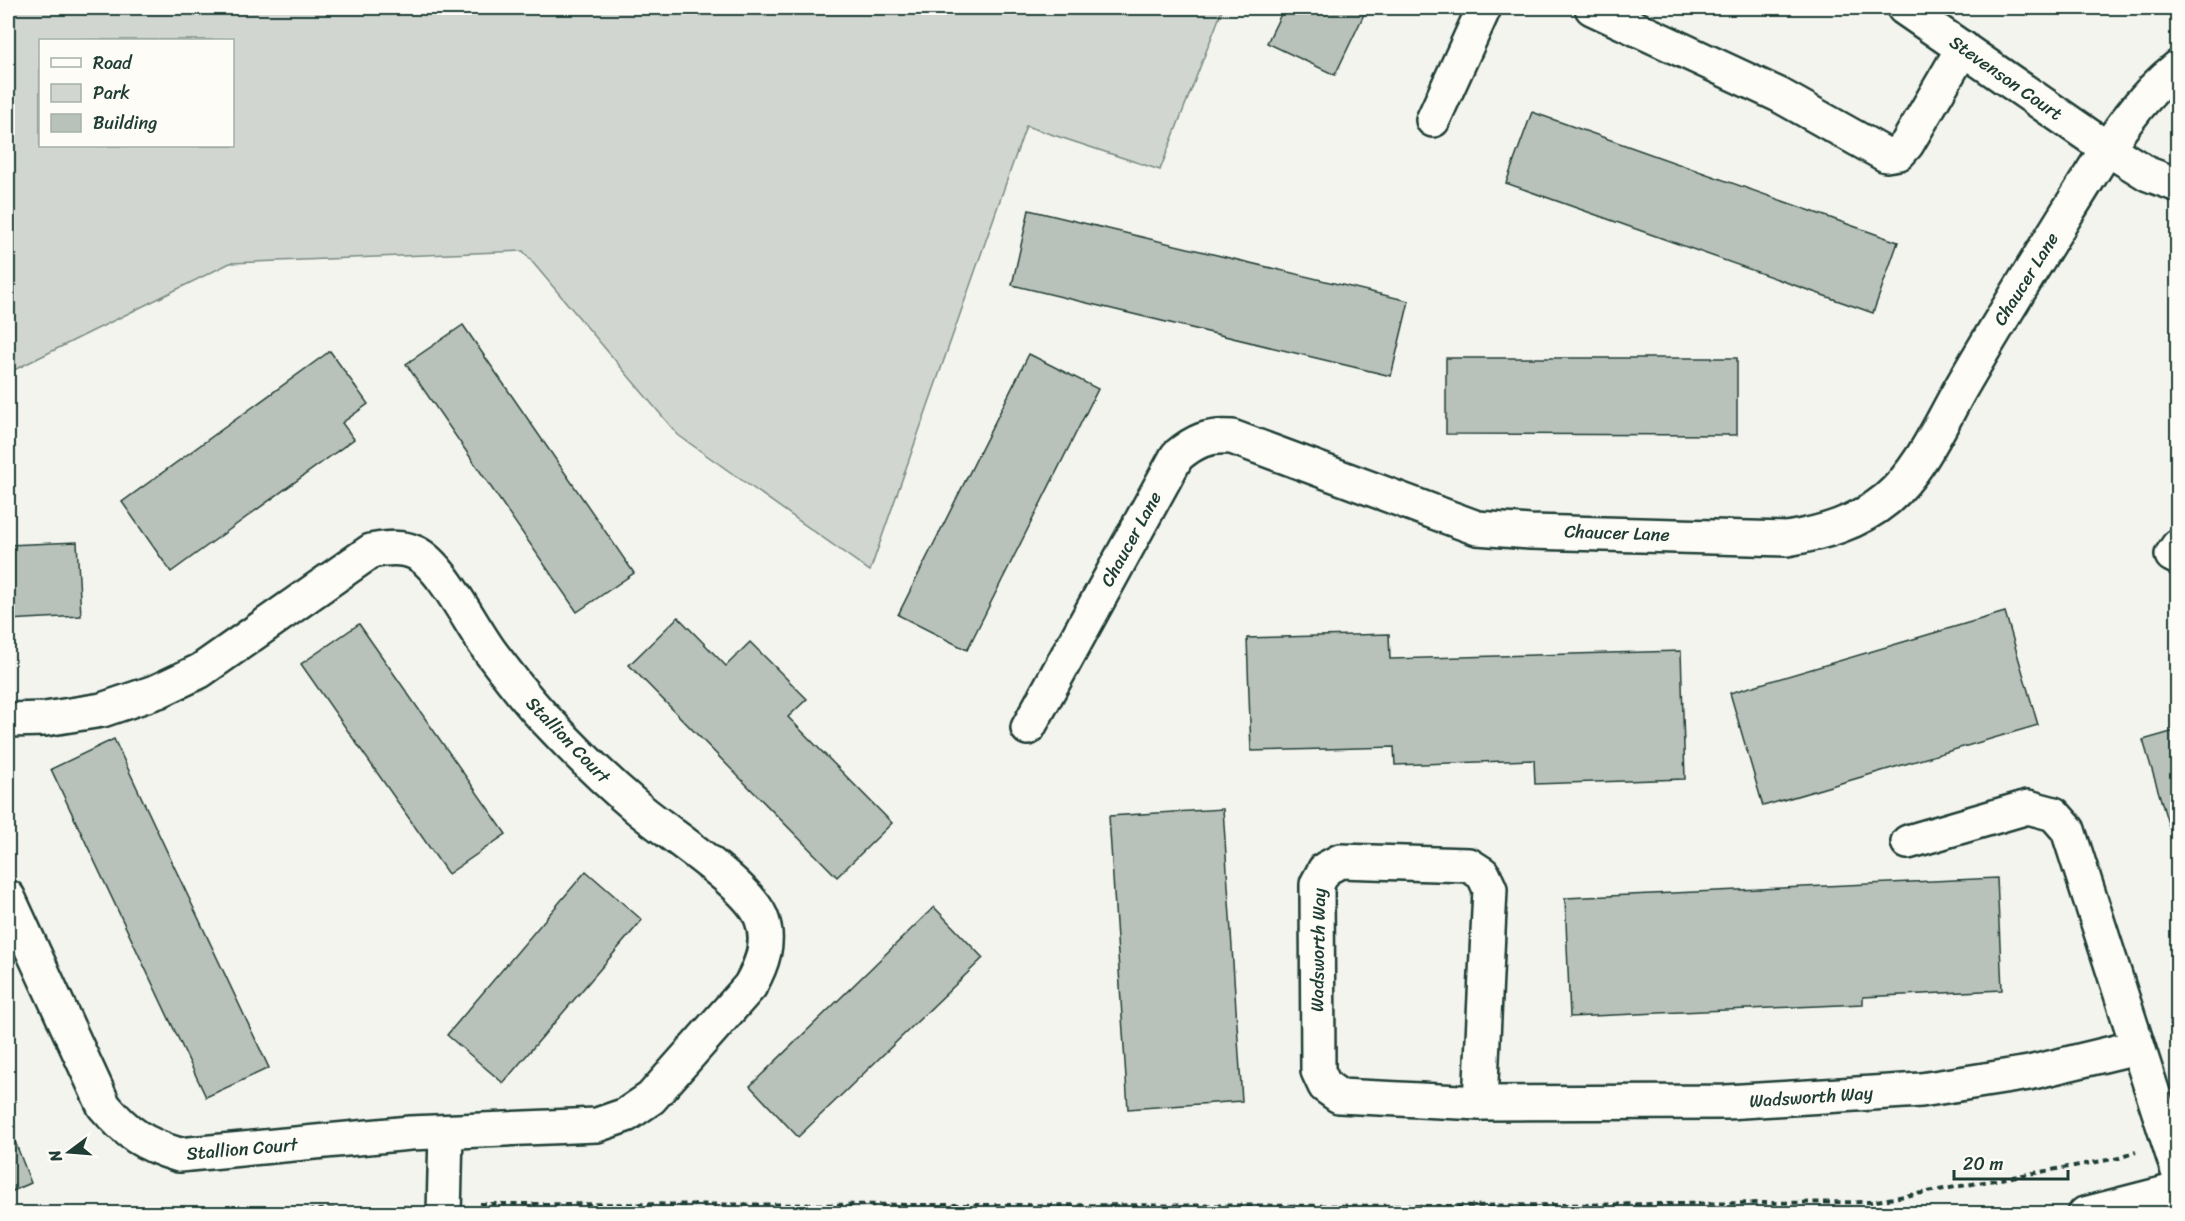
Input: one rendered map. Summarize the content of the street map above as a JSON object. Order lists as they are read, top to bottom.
{
  "streets": {
    "street": [
      "Stevenson Court",
      "Chaucer Lane",
      "Stallion Court",
      "Wadsworth Way"
    ]
  },
  "crossings": [
    ["Stevenson Court", "Chaucer Lane"]
  ],
  "legend": ["Road", "Park", "Building"],
  "scale_bar": "20 m",
  "north": "left"
}
